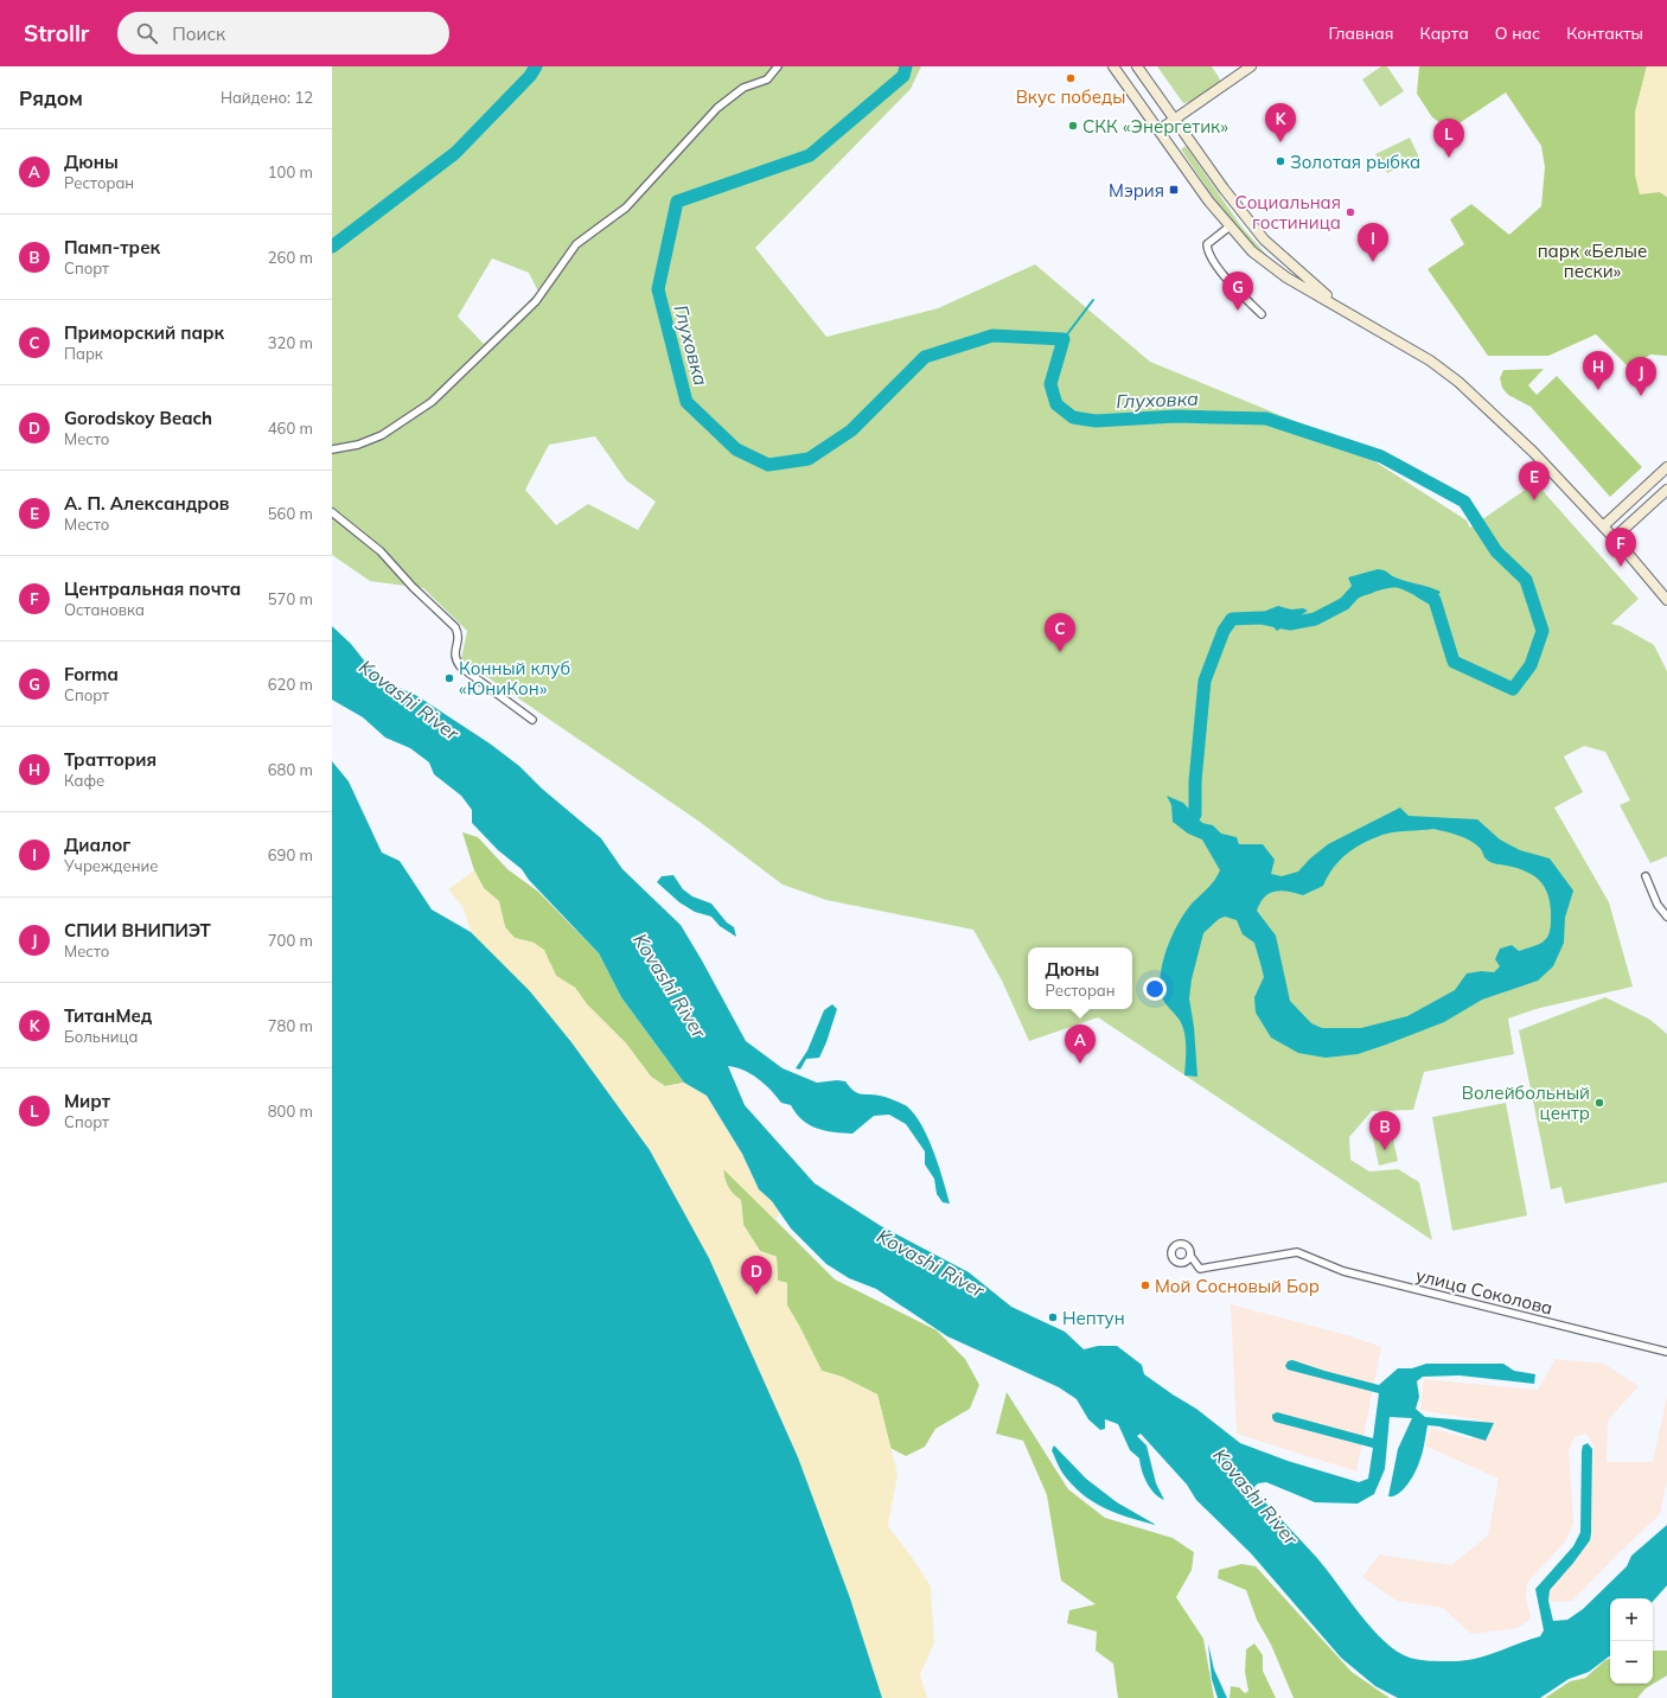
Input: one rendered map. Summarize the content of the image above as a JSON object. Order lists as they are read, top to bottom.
{
  "streets": {
    "street": ["улица Соколова"]
  },
  "water": ["Глуховка", "Kovashi River"],
  "parks": ["парк «Белые пески»"],
  "places": {
    "other": [
      "Вкус победы",
      "СКК «Энергетик»",
      "Золотая рыбка",
      "Социальная гостиница",
      "Конный клуб «ЮниКон»",
      "Волейбольный центр",
      "Мой Сосновый Бор",
      "Нептун"
    ],
    "transit": ["Мэрия"]
  },
  "page": {
    "header": "Strollr",
    "search": "Поиск",
    "nav": [
      "Главная",
      "Карта",
      "О нас",
      "Контакты"
    ],
    "heading": ["Рядом", "Найдено: 12"],
    "pins": [
      "K",
      "L",
      "I",
      "G",
      "H",
      "J",
      "E",
      "F",
      "C",
      "A",
      "B",
      "D"
    ],
    "list": [
      {
        "mark": "A",
        "name": "Дюны",
        "note": "Ресторан",
        "value": "100 m"
      },
      {
        "mark": "B",
        "name": "Памп-трек",
        "note": "Спорт",
        "value": "260 m"
      },
      {
        "mark": "C",
        "name": "Приморский парк",
        "note": "Парк",
        "value": "320 m"
      },
      {
        "mark": "D",
        "name": "Gorodskoy Beach",
        "note": "Место",
        "value": "460 m"
      },
      {
        "mark": "E",
        "name": "А. П. Александров",
        "note": "Место",
        "value": "560 m"
      },
      {
        "mark": "F",
        "name": "Центральная почта",
        "note": "Остановка",
        "value": "570 m"
      },
      {
        "mark": "G",
        "name": "Forma",
        "note": "Спорт",
        "value": "620 m"
      },
      {
        "mark": "H",
        "name": "Траттория",
        "note": "Кафе",
        "value": "680 m"
      },
      {
        "mark": "I",
        "name": "Диалог",
        "note": "Учреждение",
        "value": "690 m"
      },
      {
        "mark": "J",
        "name": "СПИИ ВНИПИЭТ",
        "note": "Место",
        "value": "700 m"
      },
      {
        "mark": "K",
        "name": "ТитанМед",
        "note": "Больница",
        "value": "780 m"
      },
      {
        "mark": "L",
        "name": "Мирт",
        "note": "Спорт",
        "value": "800 m"
      }
    ],
    "popup": ["Дюны", "Ресторан"],
    "map_buttons": ["+", "−"]
  }
}
